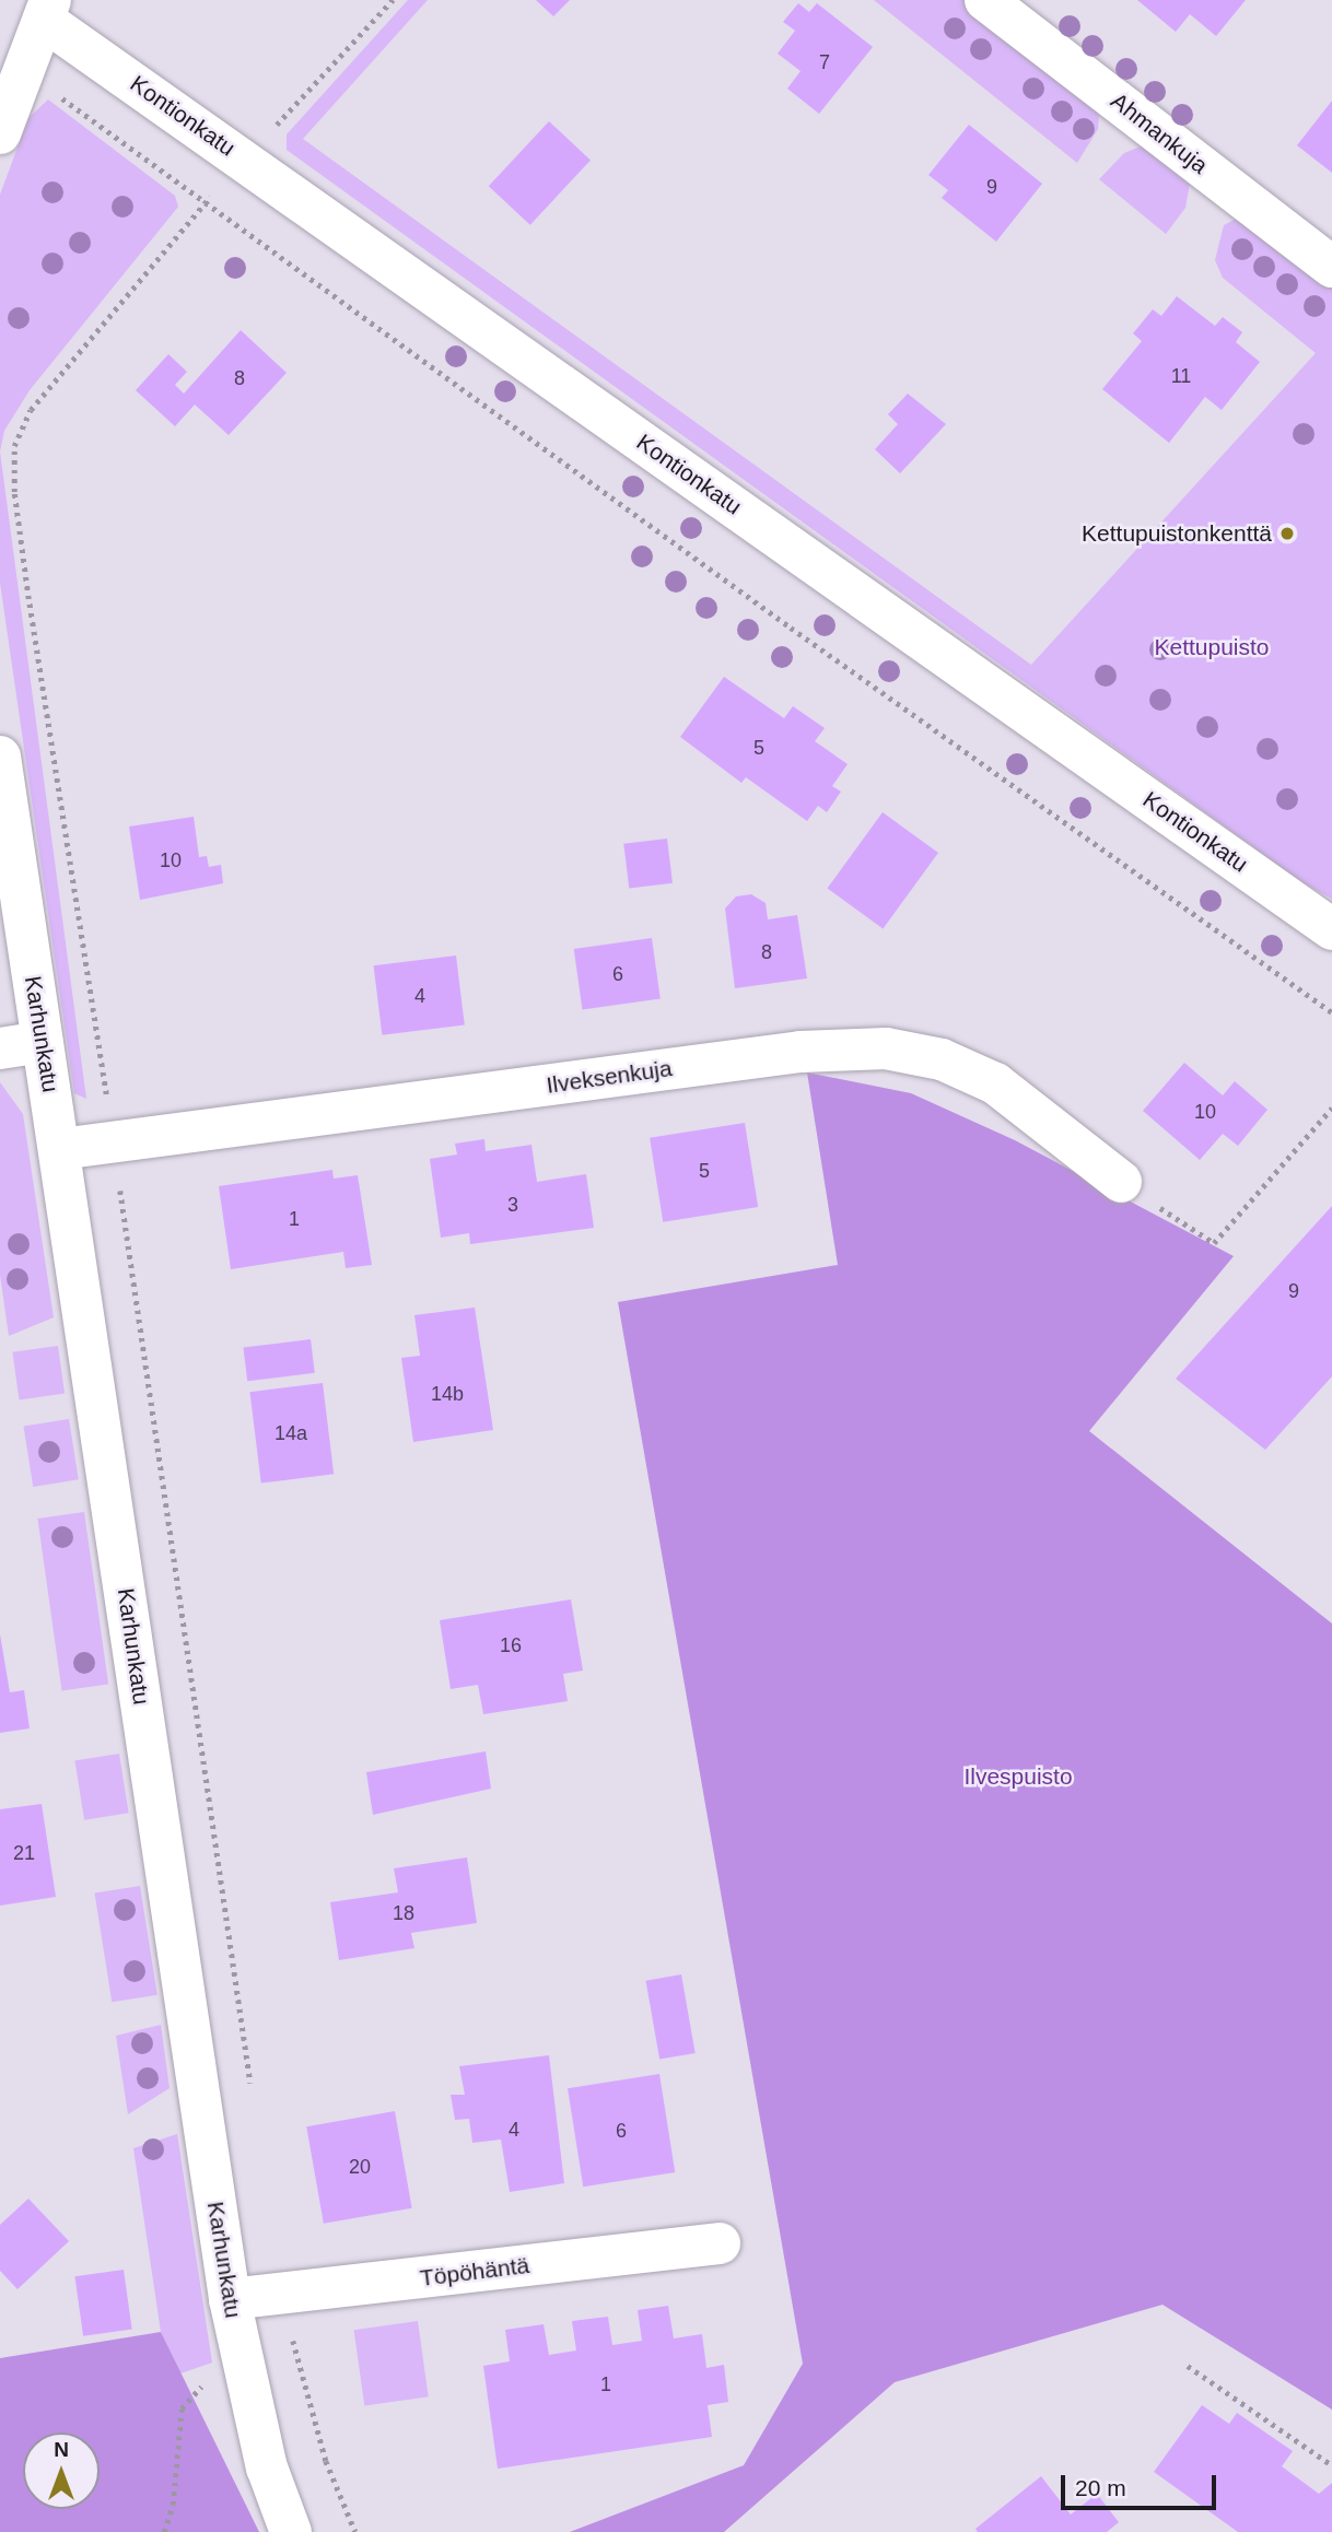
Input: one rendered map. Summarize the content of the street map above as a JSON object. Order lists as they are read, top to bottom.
{
  "streets": {
    "street": [
      "Kontionkatu",
      "Ahmankuja",
      "Karhunkatu",
      "Ilveksenkuja",
      "Töpöhäntä"
    ]
  },
  "crossings": [
    ["Karhunkatu", "Ilveksenkuja"],
    ["Karhunkatu", "Töpöhäntä"]
  ],
  "parks": ["Kettupuisto", "Ilvespuisto"],
  "places": ["Kettupuistonkenttä"],
  "house_numbers": [
    "7",
    "9",
    "11",
    "8",
    "5",
    "10",
    "8",
    "6",
    "4",
    "10",
    "5",
    "3",
    "1",
    "9",
    "14b",
    "14a",
    "16",
    "21",
    "18",
    "4",
    "6",
    "20",
    "1"
  ],
  "scale_bar": "20 m",
  "north": "top"
}
